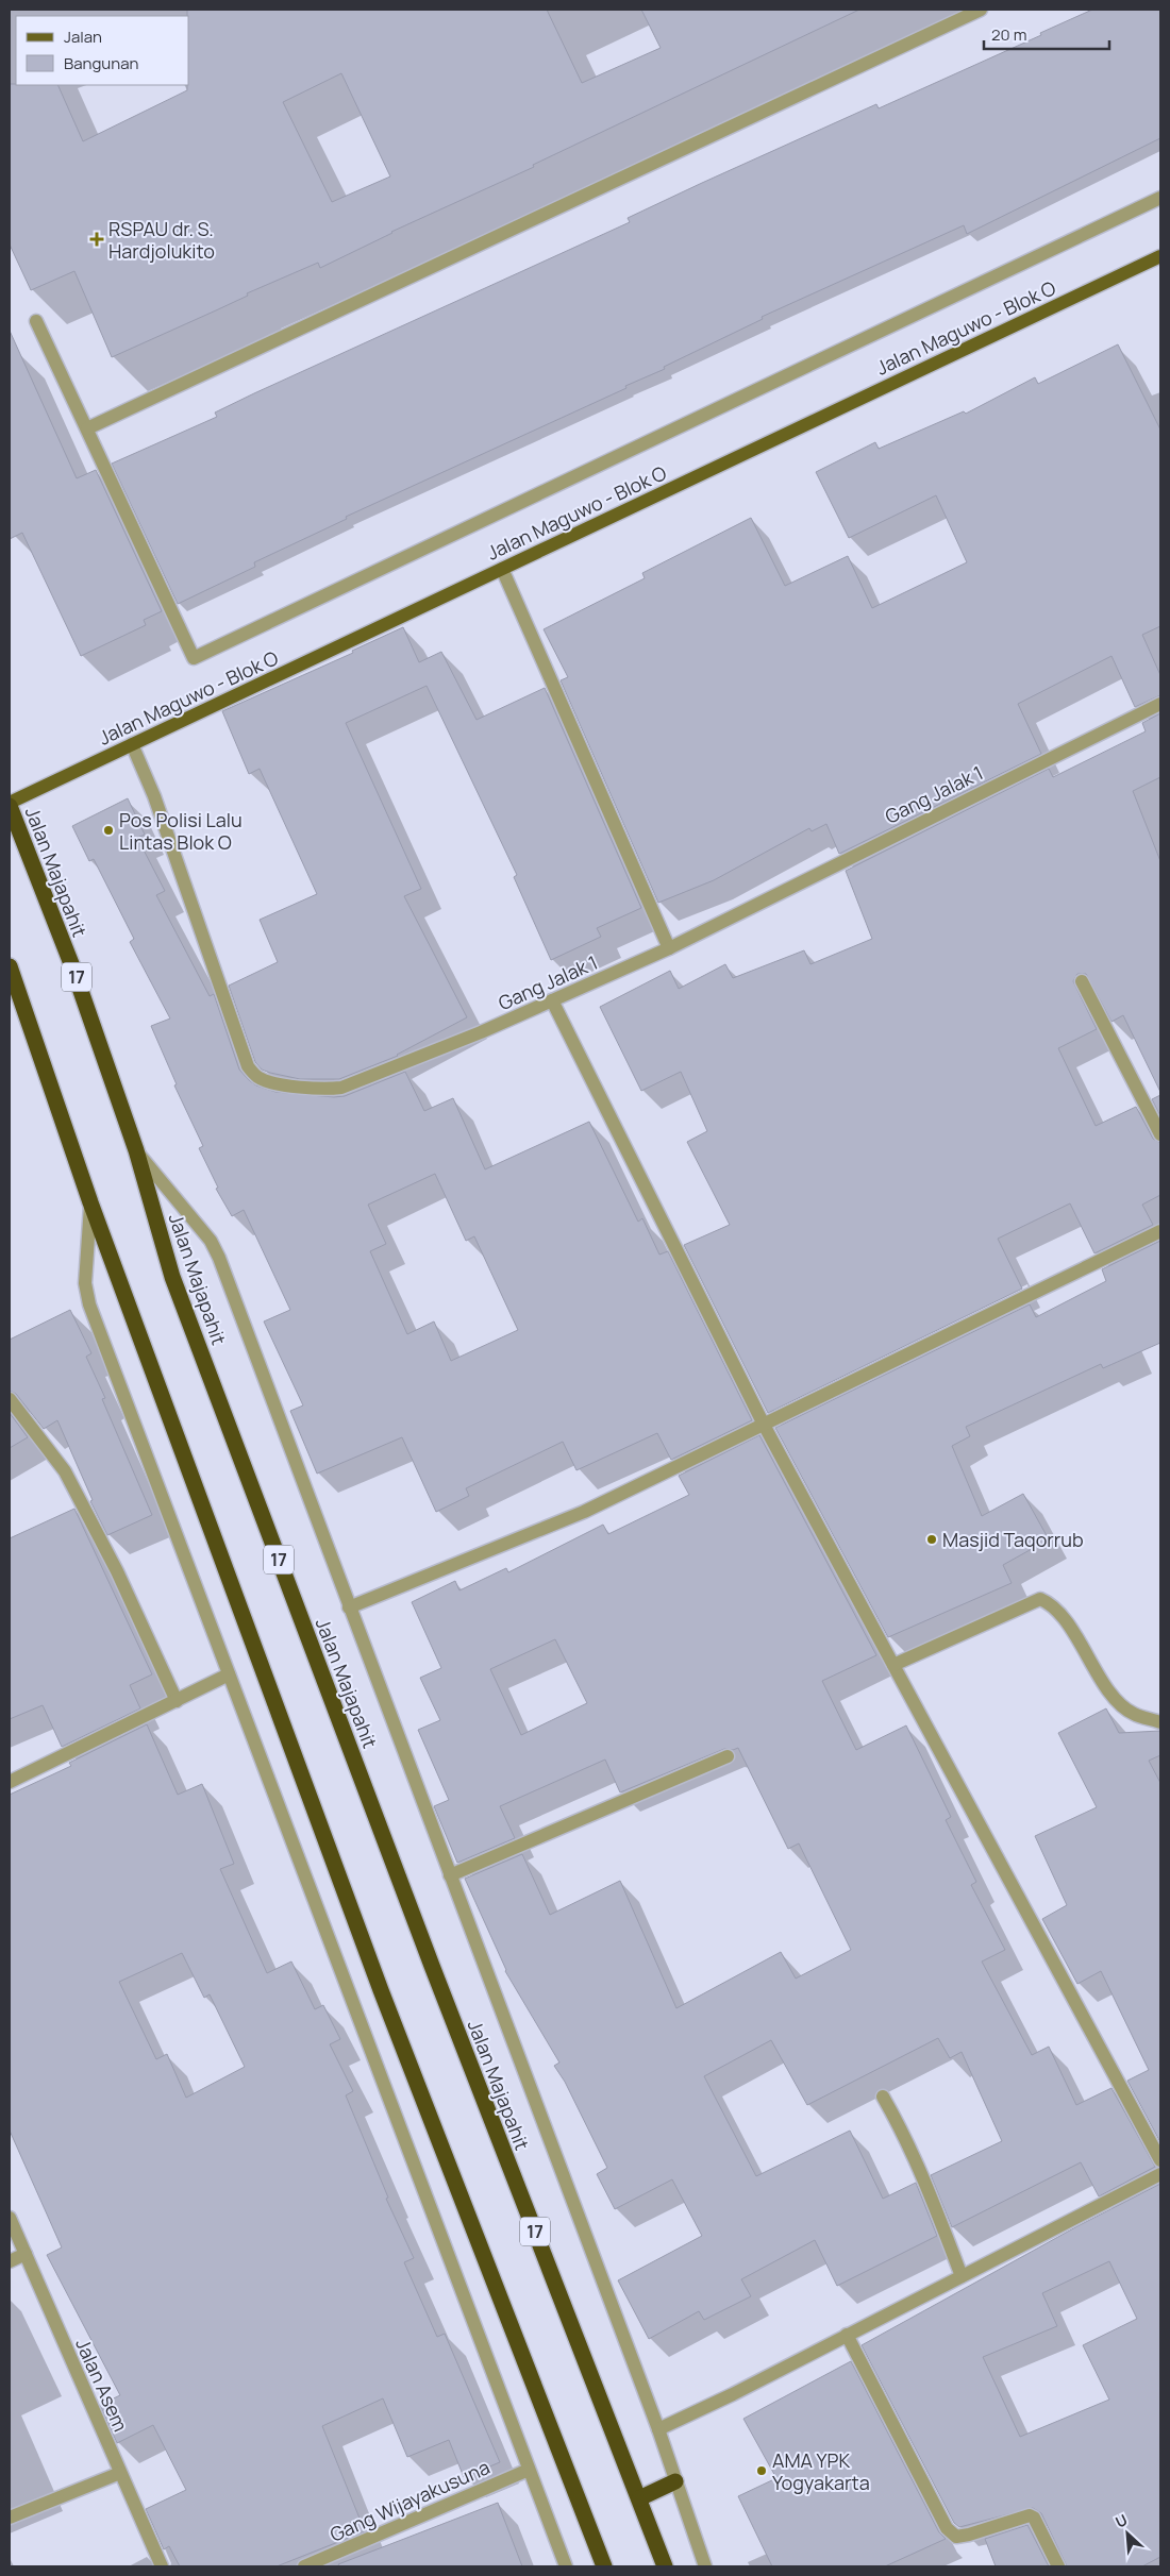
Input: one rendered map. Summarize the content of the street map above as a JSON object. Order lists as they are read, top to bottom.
{
  "streets": {
    "highway": ["Jalan Majapahit", "17"],
    "main road": ["Jalan Maguwo - Blok O"],
    "street": ["Gang Jalak 1", "Jalan Asem", "Gang Wijayakusuna"]
  },
  "crossings": [
    ["Jalan Maguwo - Blok O", "Gang Jalak 1"],
    ["Jalan Maguwo - Blok O", "Jalan Majapahit"]
  ],
  "places": {
    "health": ["RSPAU dr. S. Hardjolukito"],
    "other": ["Pos Polisi Lalu Lintas Blok O", "Masjid Taqorrub", "AMA YPK Yogyakarta"]
  },
  "legend": ["Jalan", "Bangunan"],
  "scale_bar": "20 m",
  "north": "top left"
}
